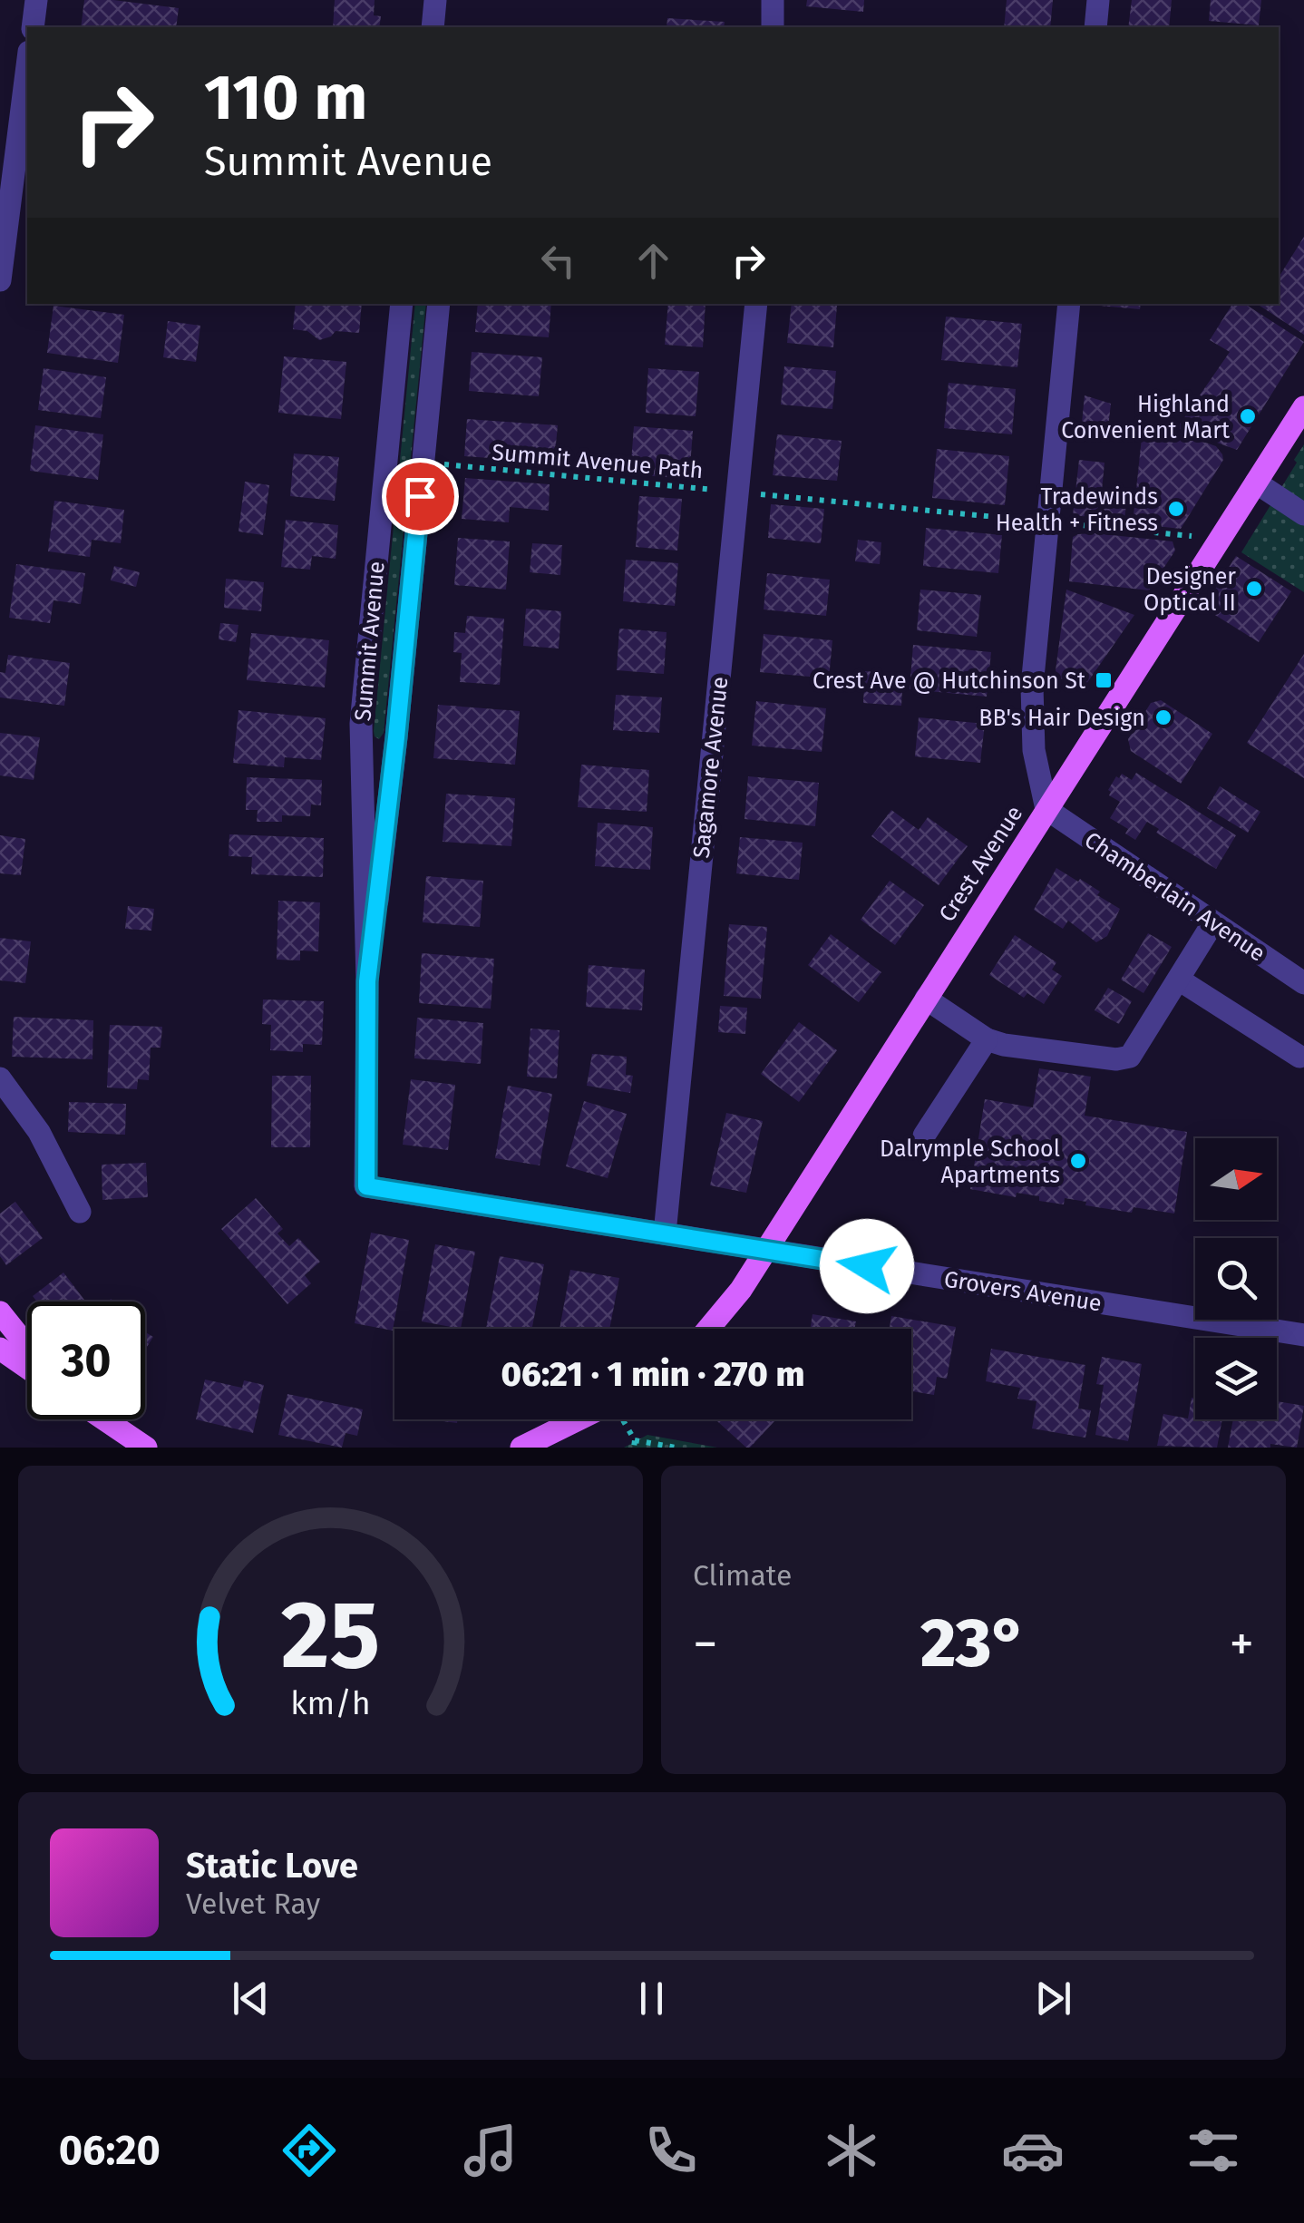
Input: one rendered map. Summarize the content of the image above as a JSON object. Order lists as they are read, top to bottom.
{
  "streets": {
    "main road": ["Crest Avenue"],
    "street": [
      "Summit Avenue",
      "Sagamore Avenue",
      "Chamberlain Avenue",
      "Grovers Avenue"
    ],
    "path": ["Summit Avenue Path"]
  },
  "crossings": [
    ["Summit Avenue Path", "Summit Avenue"],
    ["Summit Avenue", "Grovers Avenue"],
    ["Sagamore Avenue", "Grovers Avenue"],
    ["Crest Avenue", "Chamberlain Avenue"],
    ["Crest Avenue", "Grovers Avenue"]
  ],
  "places": {
    "other": [
      "Highland Convenient Mart",
      "Tradewinds Health + Fitness",
      "Designer Optical II",
      "BB's Hair Design",
      "Dalrymple School Apartments"
    ],
    "transit": ["Crest Ave @ Hutchinson St"]
  },
  "north": "right",
  "page": {
    "turn": ["110 m", "Summit Avenue"],
    "limit": "30",
    "trip": "06:21 · 1 min · 270 m",
    "tile": "Climate",
    "heat": ["−", "23°", "+"],
    "song": ["Static Love", "Velvet Ray"],
    "tabs": "06:20",
    "gauge": ["25", "km/h"]
  }
}
